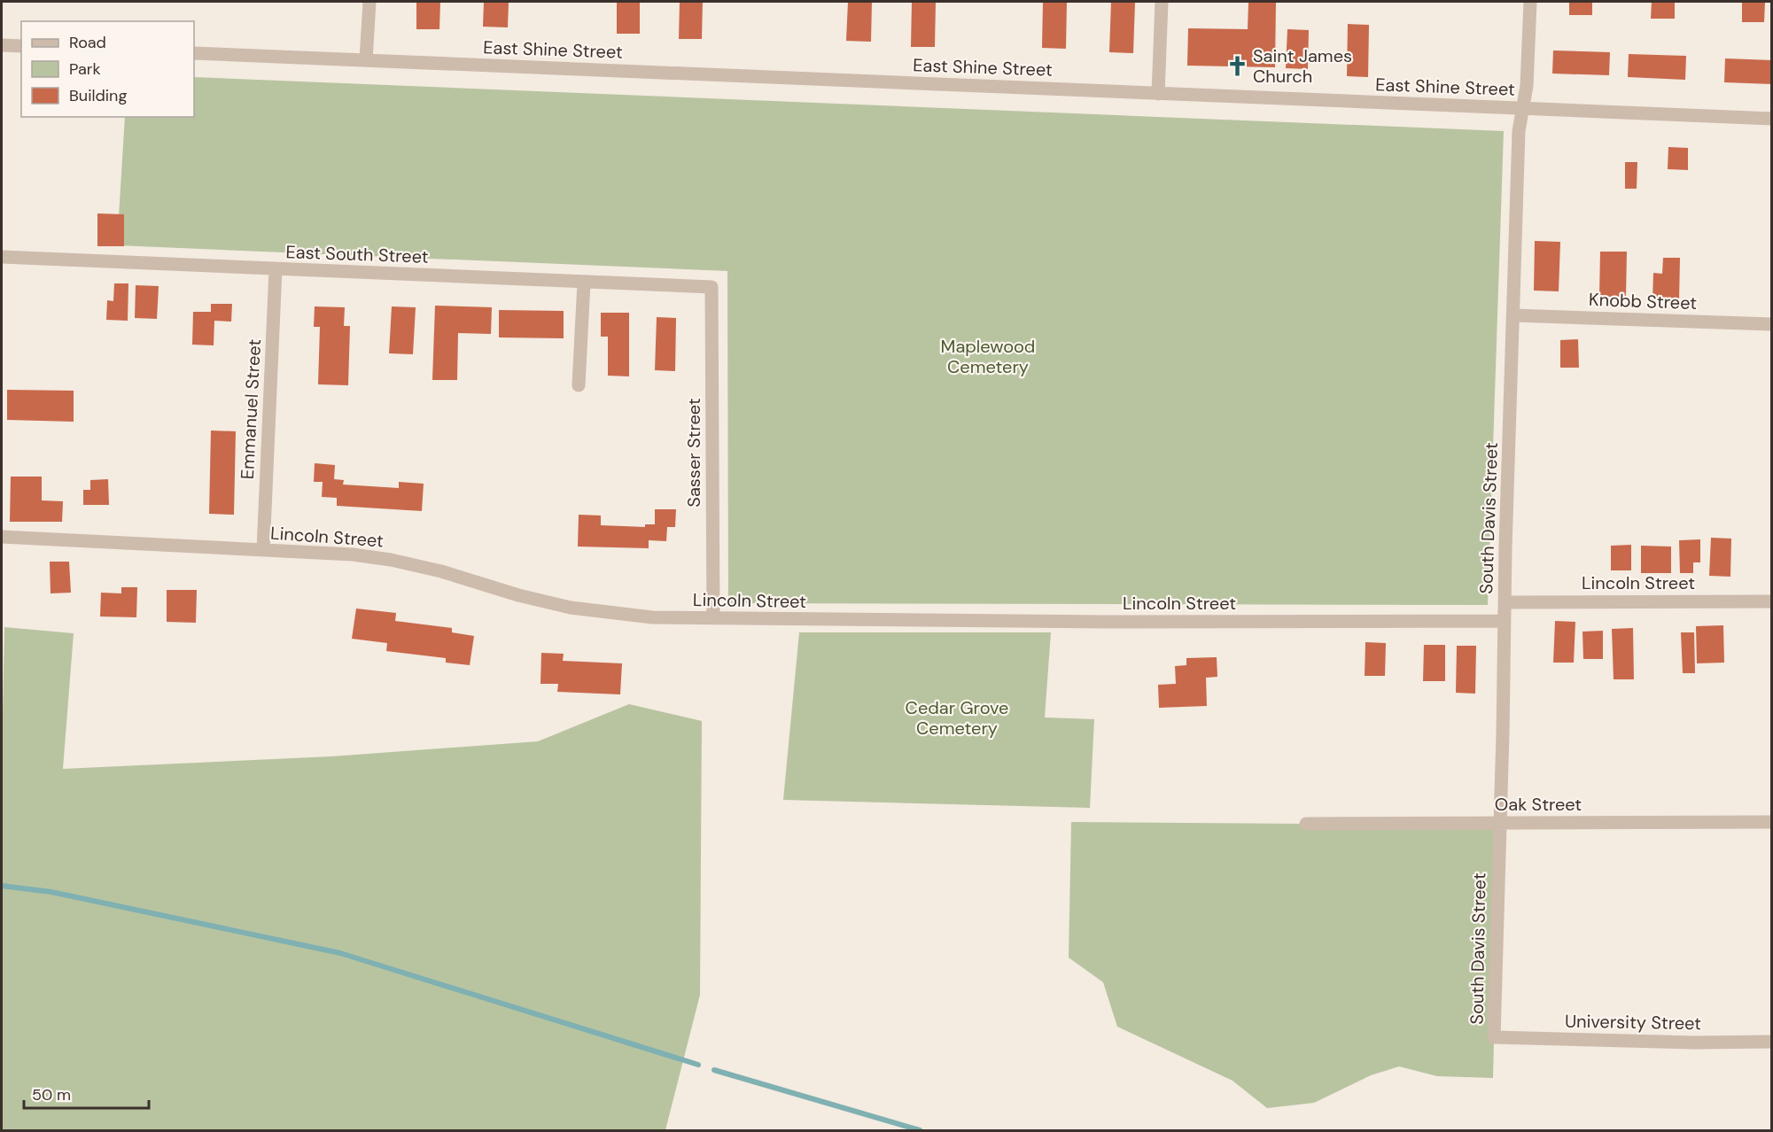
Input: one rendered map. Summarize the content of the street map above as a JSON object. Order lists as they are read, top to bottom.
{
  "streets": {
    "street": [
      "East Shine Street",
      "East South Street",
      "Knobb Street",
      "Emmanuel Street",
      "Sasser Street",
      "South Davis Street",
      "Lincoln Street",
      "Oak Street",
      "University Street"
    ]
  },
  "crossings": [
    ["East Shine Street", "South Davis Street"],
    ["East South Street", "Emmanuel Street"],
    ["East South Street", "Sasser Street"],
    ["Knobb Street", "South Davis Street"],
    ["Emmanuel Street", "Lincoln Street"],
    ["Sasser Street", "Lincoln Street"],
    ["South Davis Street", "Lincoln Street"],
    ["South Davis Street", "Oak Street"],
    ["South Davis Street", "University Street"]
  ],
  "parks": ["Maplewood Cemetery", "Cedar Grove Cemetery"],
  "places": {
    "church": ["Saint James Church"]
  },
  "legend": ["Road", "Park", "Building"],
  "scale_bar": "50 m"
}
